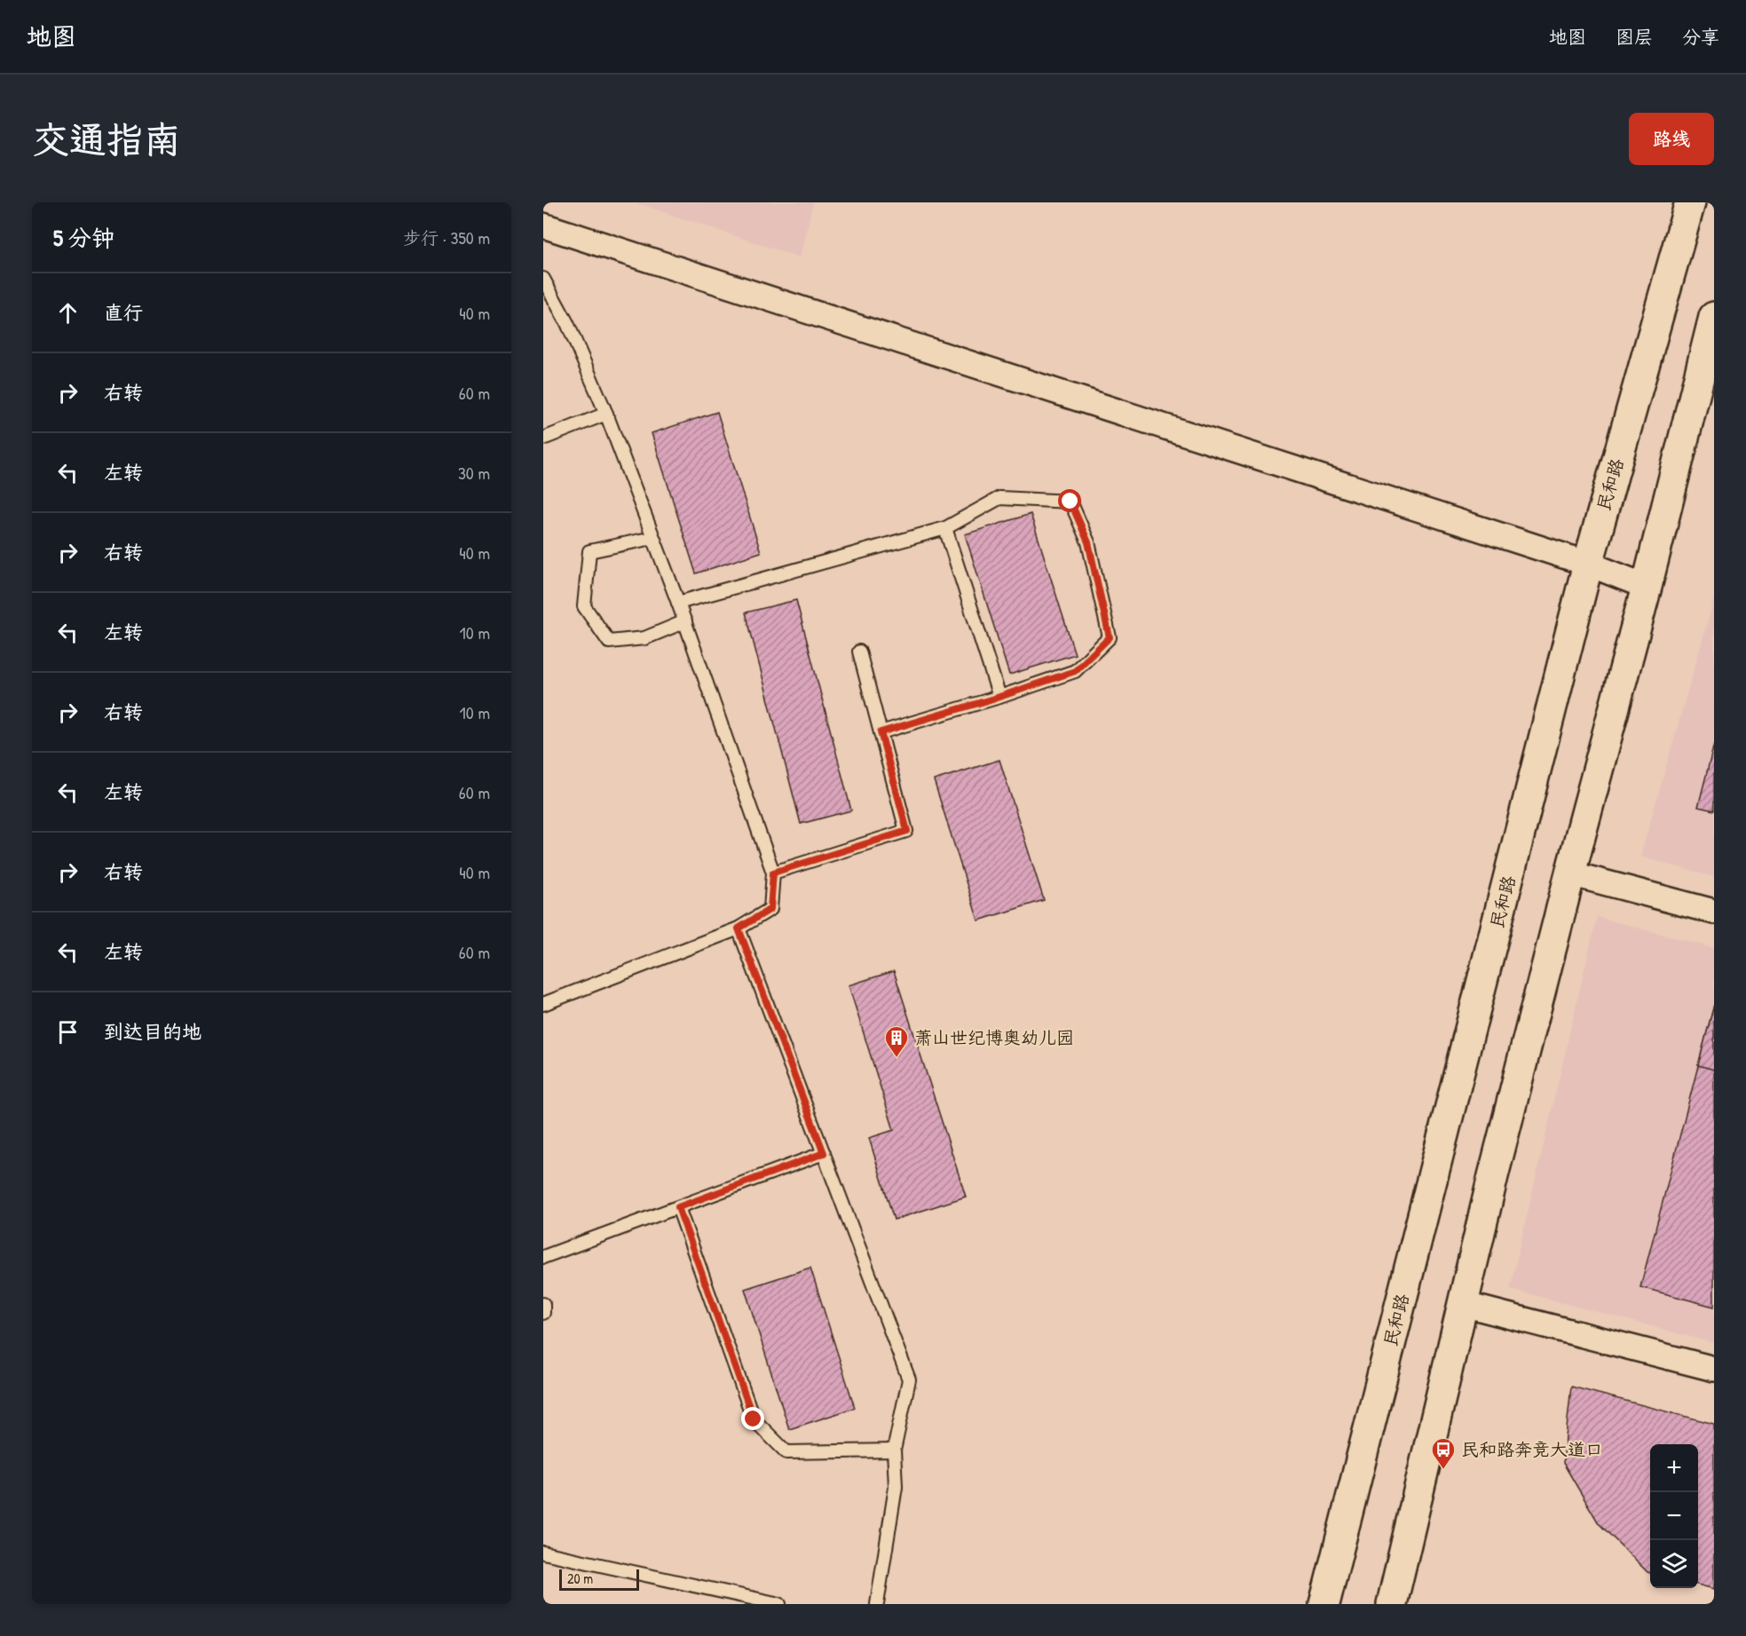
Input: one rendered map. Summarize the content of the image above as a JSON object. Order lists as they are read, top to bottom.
{
  "streets": {
    "main road": ["民和路"]
  },
  "places": {
    "building": ["萧山世纪博奥幼儿园"],
    "bus stop": ["民和路奔竞大道口"]
  },
  "scale_bar": "20 m",
  "page": {
    "header": "地图",
    "nav": ["地图", "图层", "分享"],
    "buttons": "路线",
    "title": "交通指南",
    "heading": ["5 分钟", "步行 · 350 m"],
    "list": [
      ["直行", "40 m"],
      ["右转", "60 m"],
      ["左转", "30 m"],
      ["右转", "40 m"],
      ["左转", "10 m"],
      ["右转", "10 m"],
      ["左转", "60 m"],
      ["右转", "40 m"],
      ["左转", "60 m"],
      "到达目的地"
    ],
    "map_buttons": ["+", "−"],
    "scale": "20 m"
  }
}
